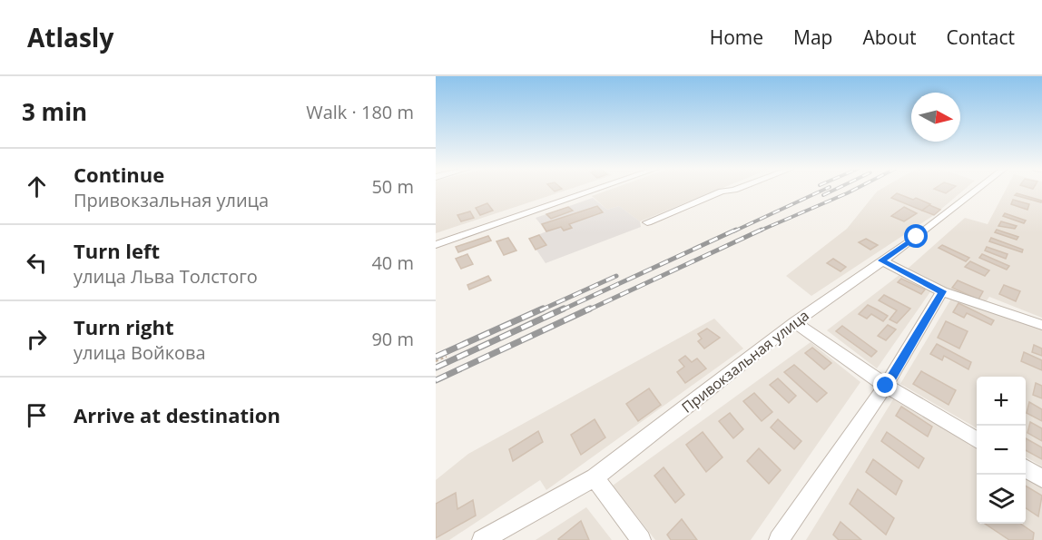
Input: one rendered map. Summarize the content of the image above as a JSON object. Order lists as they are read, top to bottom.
{
  "streets": {
    "street": ["Привокзальная улица"]
  },
  "north": "right",
  "page": {
    "header": "Atlasly",
    "nav": [
      "Home",
      "Map",
      "About",
      "Contact"
    ],
    "heading": ["3 min", "Walk · 180 m"],
    "list": [
      ["Continue", "Привокзальная улица", "50 m"],
      ["Turn left", "улица Льва Толстого", "40 m"],
      ["Turn right", "улица Войкова", "90 m"],
      "Arrive at destination"
    ],
    "map_buttons": ["+", "−"]
  }
}
